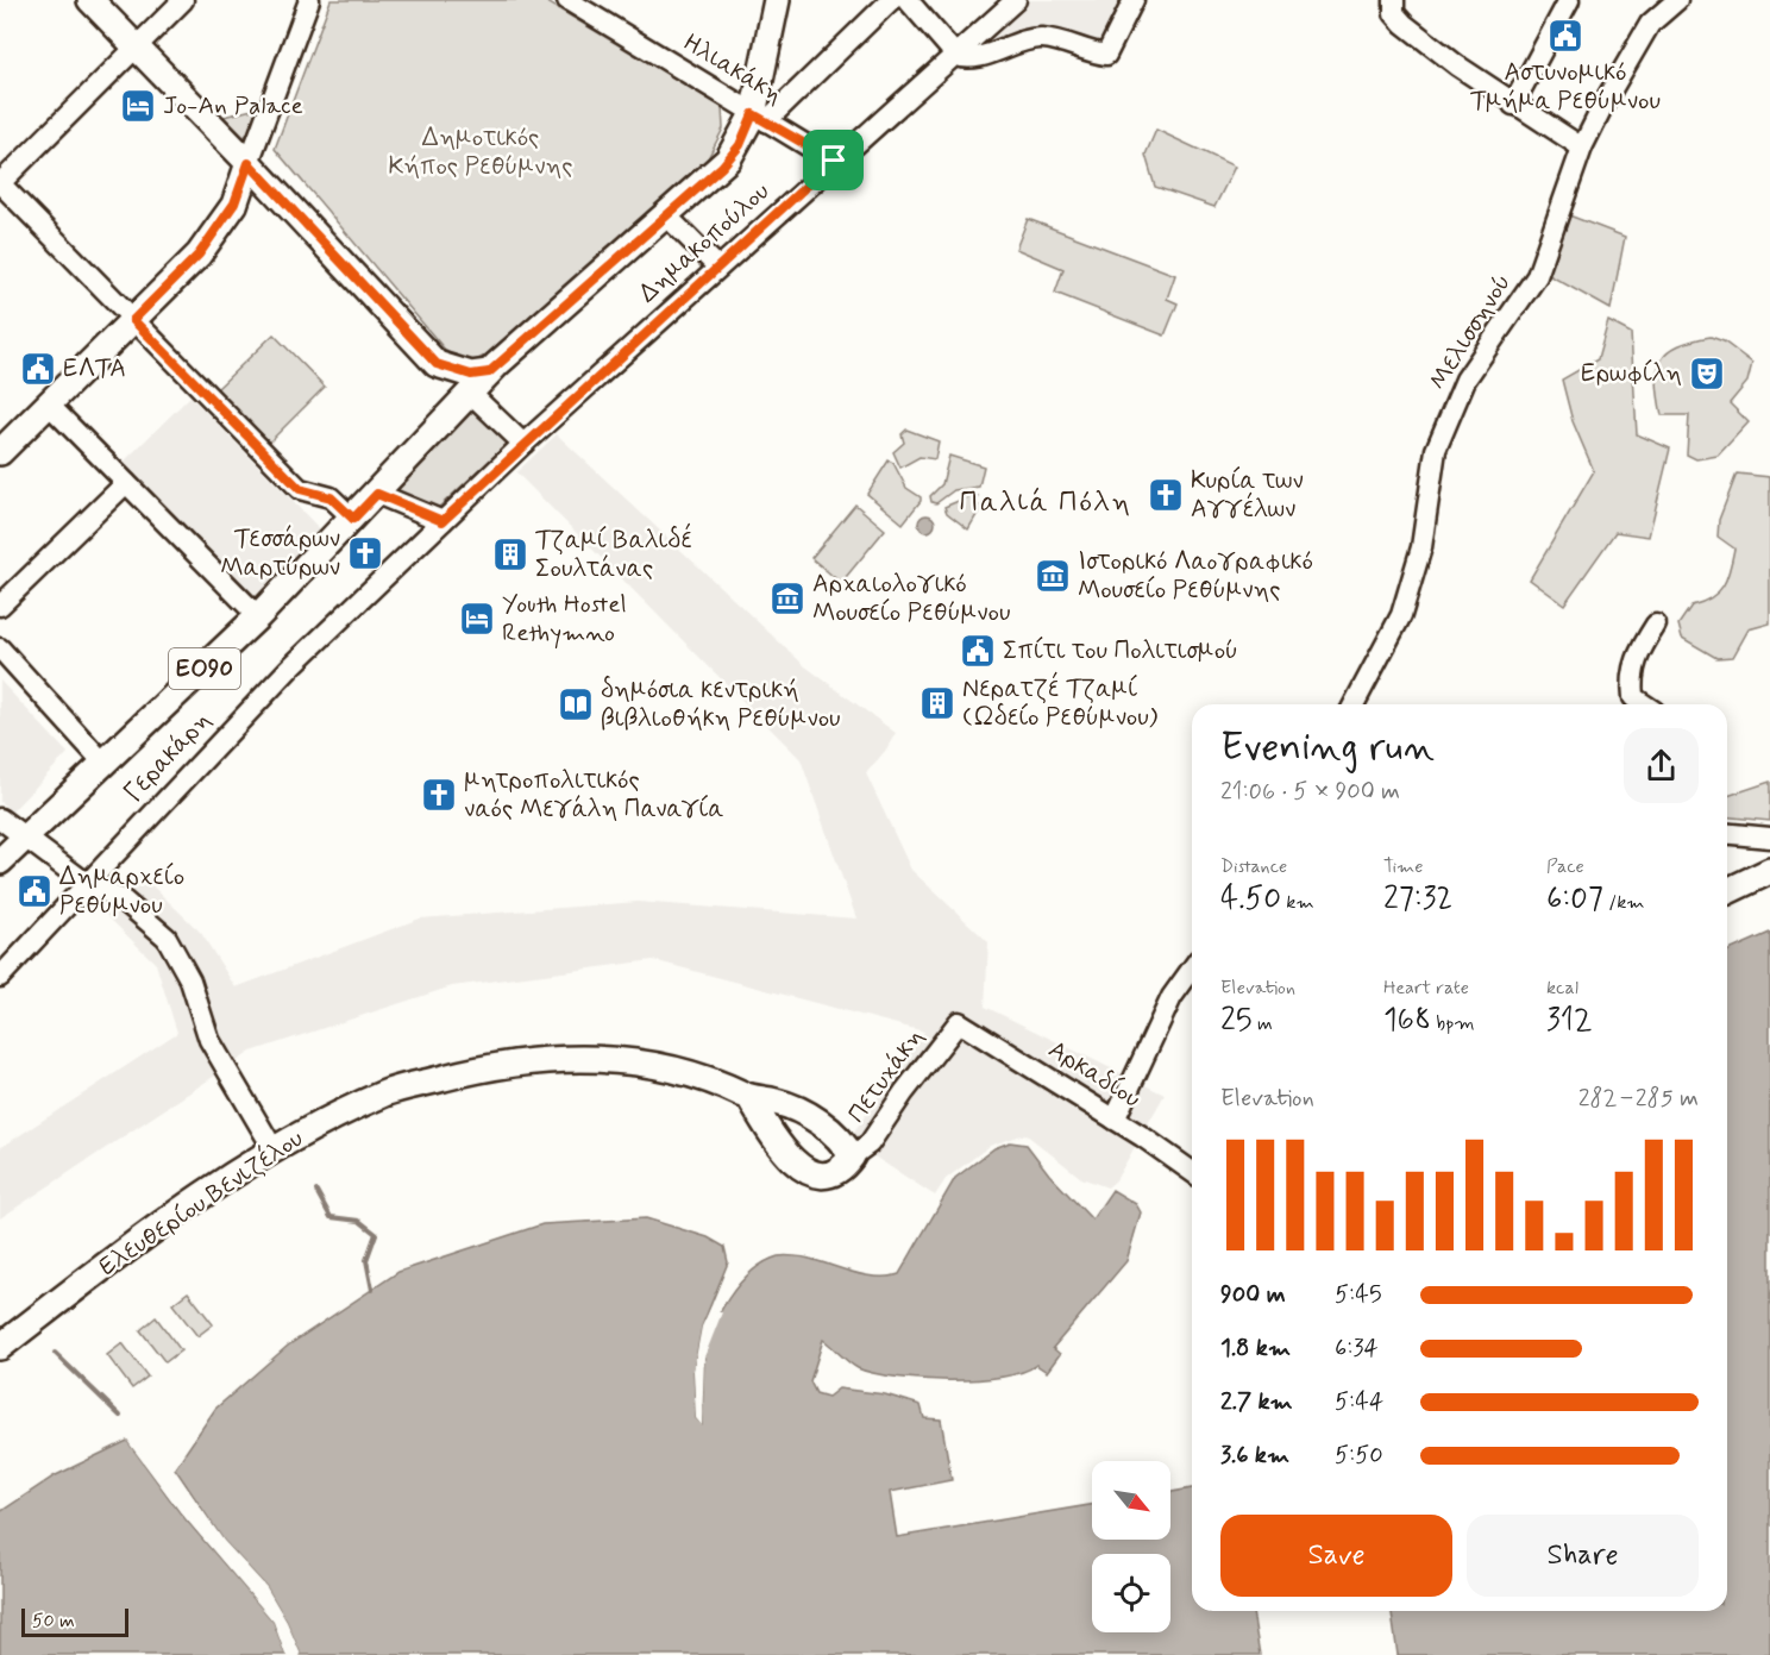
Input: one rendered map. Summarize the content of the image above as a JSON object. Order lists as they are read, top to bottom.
{
  "streets": {
    "main road": ["ΕΟ90", "Ελευθερίου Βενιζέλου"],
    "street": [
      "Ηλιακάκη",
      "Δημακοπούλου",
      "Μελισσηνού",
      "Γερακάρη",
      "Αρκαδίου",
      "Πετυχάκη"
    ]
  },
  "crossings": [
    ["Ηλιακάκη", "Δημακοπούλου"],
    ["Ηλιακάκη", "ΕΟ90"],
    ["Αρκαδίου", "Πετυχάκη"],
    ["Πετυχάκη", "Ελευθερίου Βενιζέλου"]
  ],
  "districts": ["Παλιά Πόλη"],
  "parks": ["Δημοτικός Κήπος Ρεθύμνης"],
  "places": {
    "public building": [
      "Αστυνομικό Τμήμα Ρεθύμνου",
      "ΕΛΤΑ",
      "Σπίτι του Πολιτισμού",
      "Δημαρχείο Ρεθύμνου"
    ],
    "hotel": ["Jo-An Palace", "Youth Hostel Rethymno"],
    "theatre": ["Ερωφίλη"],
    "church": ["Κυρία των Αγγέλων", "Τεσσάρων Μαρτύρων", "μητροπολιτικός ναός Μεγάλη Παναγία"],
    "building": ["Τζαμί Βαλιδέ Σουλτάνας", "Νερατζέ Τζαμί (Ωδείο Ρεθύμνου)"],
    "museum": ["Ιστορικό Λαoγραφικό Μουσείο Ρεθύμνης", "Αρχαιολογικό Μουσείο Ρεθύμνου"],
    "library": ["δημόσια κεντρική βιβλιοθήκη Ρεθύμνου"]
  },
  "scale_bar": "50 m",
  "north": "bottom right",
  "page": {
    "heading": ["Evening run", "21:06 · 5 × 900 m"],
    "stats": [
      ["Distance", "4.50 km"],
      ["Time", "27:32"],
      ["Pace", "6:07 /km"],
      ["Elevation", "25 m"],
      ["Heart rate", "168 bpm"],
      ["kcal", "312"]
    ],
    "chart": ["Elevation", "282–285 m"],
    "list": [
      {
        "name": "900 m",
        "note": "5:45"
      },
      {
        "name": "1.8 km",
        "note": "6:34"
      },
      {
        "name": "2.7 km",
        "note": "5:44"
      },
      {
        "name": "3.6 km",
        "note": "5:50"
      }
    ],
    "buttons": ["Save", "Share"],
    "scale": "50 m"
  }
}
